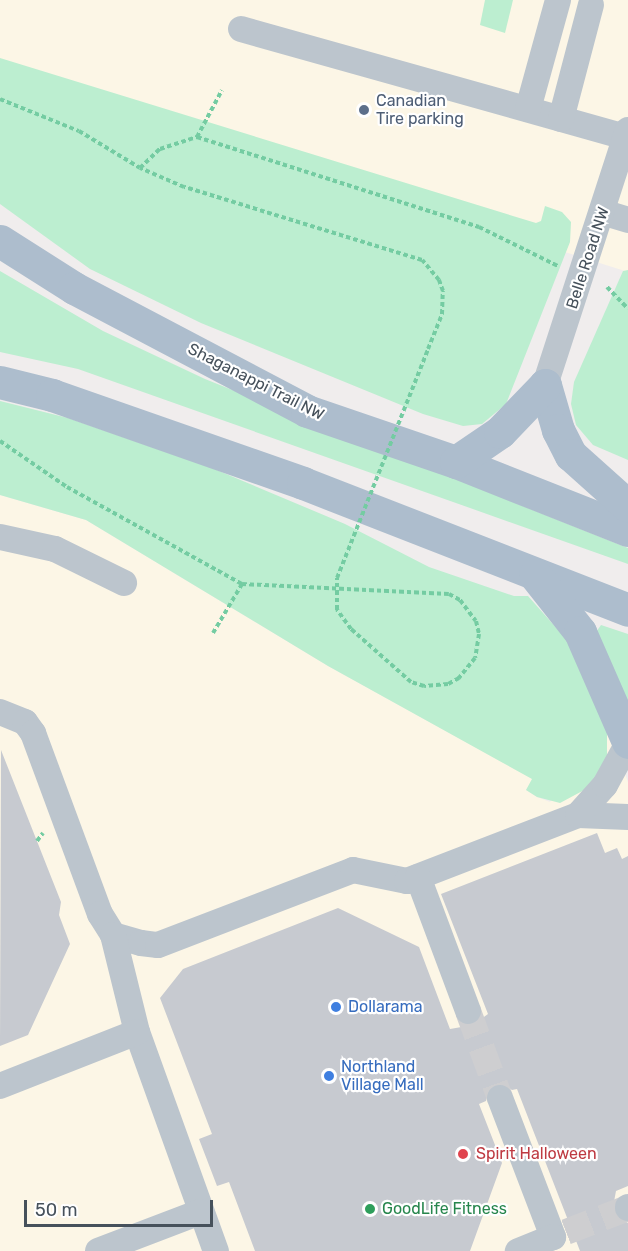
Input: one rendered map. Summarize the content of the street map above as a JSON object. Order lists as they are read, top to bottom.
{
  "streets": {
    "main road": ["Shaganappi Trail NW"],
    "lane": ["Belle Road NW"]
  },
  "places": [
    "Canadian Tire parking",
    "Dollarama",
    "Northland Village Mall",
    "Spirit Halloween",
    "GoodLife Fitness"
  ],
  "scale_bar": "50 m"
}
